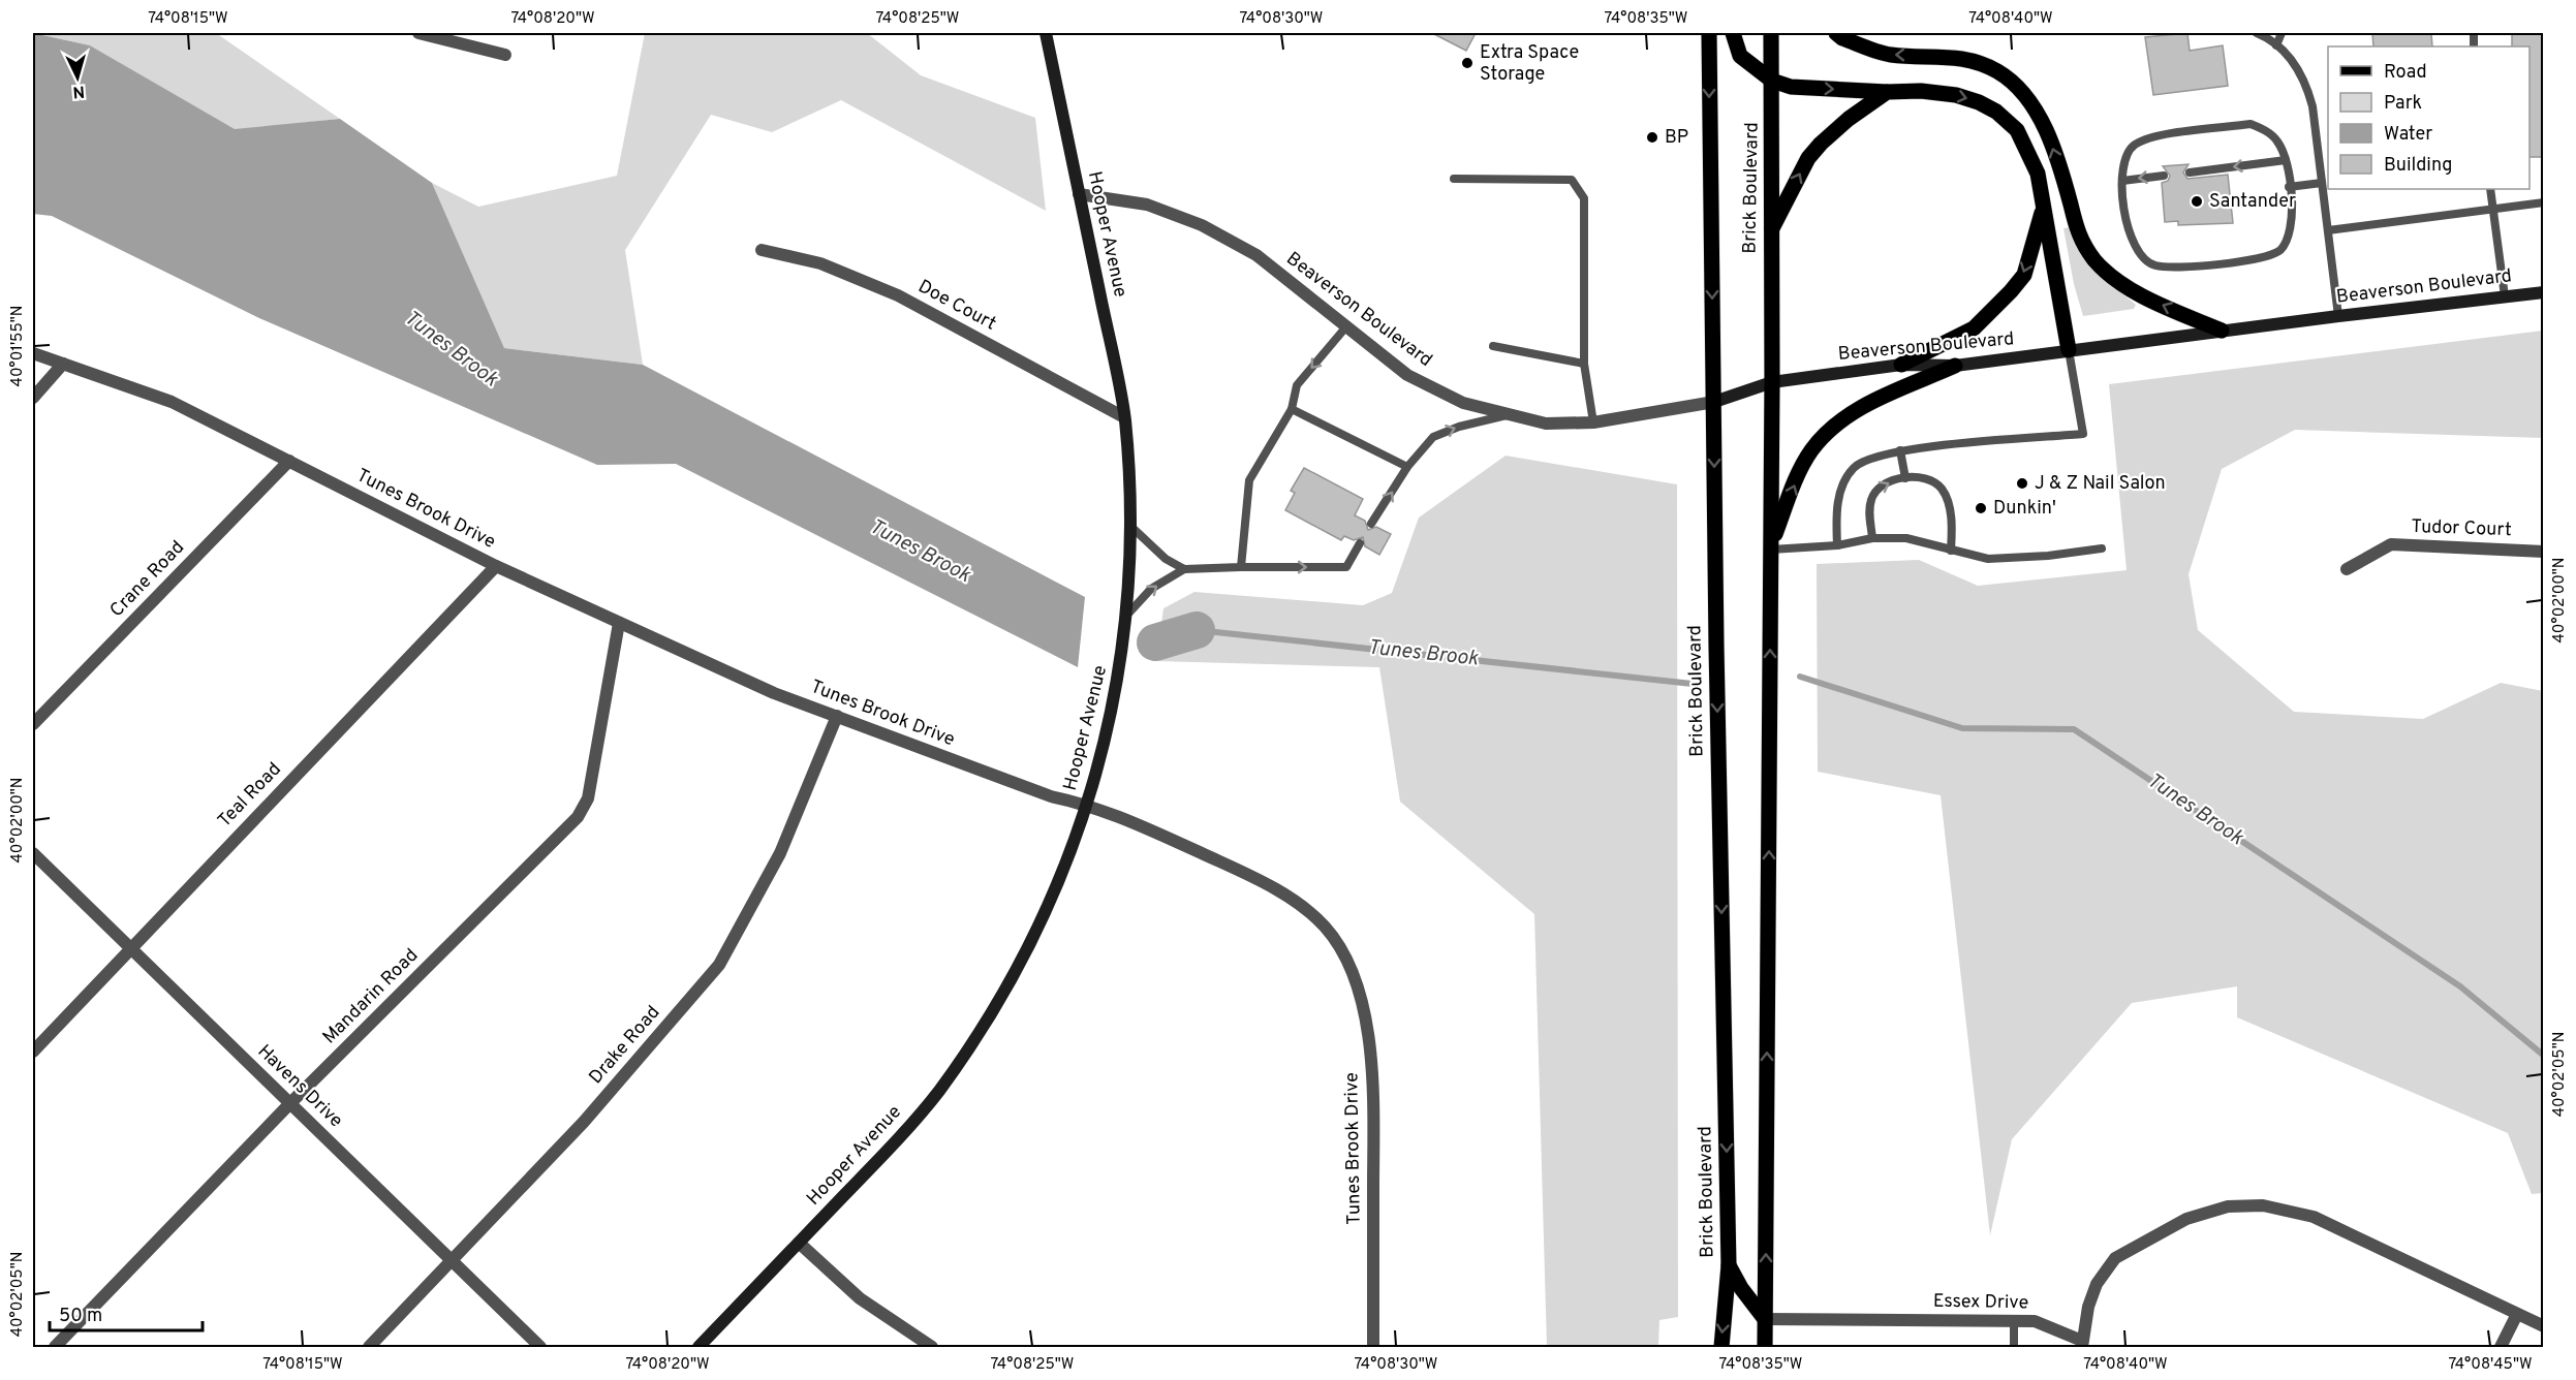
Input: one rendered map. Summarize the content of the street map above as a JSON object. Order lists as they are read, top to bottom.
{
  "streets": {
    "main road": ["Brick Boulevard", "Hooper Avenue", "Beaverson Boulevard"],
    "street": [
      "Doe Court",
      "Tunes Brook Drive",
      "Tudor Court",
      "Crane Road",
      "Teal Road",
      "Mandarin Road",
      "Drake Road",
      "Havens Drive",
      "Essex Drive"
    ]
  },
  "crossings": [
    ["Brick Boulevard", "Beaverson Boulevard"],
    ["Brick Boulevard", "Essex Drive"],
    ["Hooper Avenue", "Beaverson Boulevard"],
    ["Hooper Avenue", "Doe Court"],
    ["Hooper Avenue", "Tunes Brook Drive"],
    ["Tunes Brook Drive", "Crane Road"],
    ["Tunes Brook Drive", "Teal Road"],
    ["Tunes Brook Drive", "Mandarin Road"],
    ["Tunes Brook Drive", "Drake Road"],
    ["Teal Road", "Havens Drive"],
    ["Mandarin Road", "Havens Drive"],
    ["Drake Road", "Havens Drive"]
  ],
  "water": ["Tunes Brook"],
  "places": [
    "Extra Space Storage",
    "BP",
    "Santander",
    "J & Z Nail Salon",
    "Dunkin'"
  ],
  "legend": [
    "Road",
    "Park",
    "Water",
    "Building"
  ],
  "scale_bar": "50 m",
  "north": "bottom",
  "coordinates": [
    "74°08'15\"W",
    "74°08'20\"W",
    "74°08'25\"W",
    "74°08'30\"W",
    "74°08'35\"W",
    "74°08'40\"W",
    "40°01'55\"N",
    "40°02'00\"N",
    "40°02'05\"N",
    "74°08'45\"W"
  ]
}
